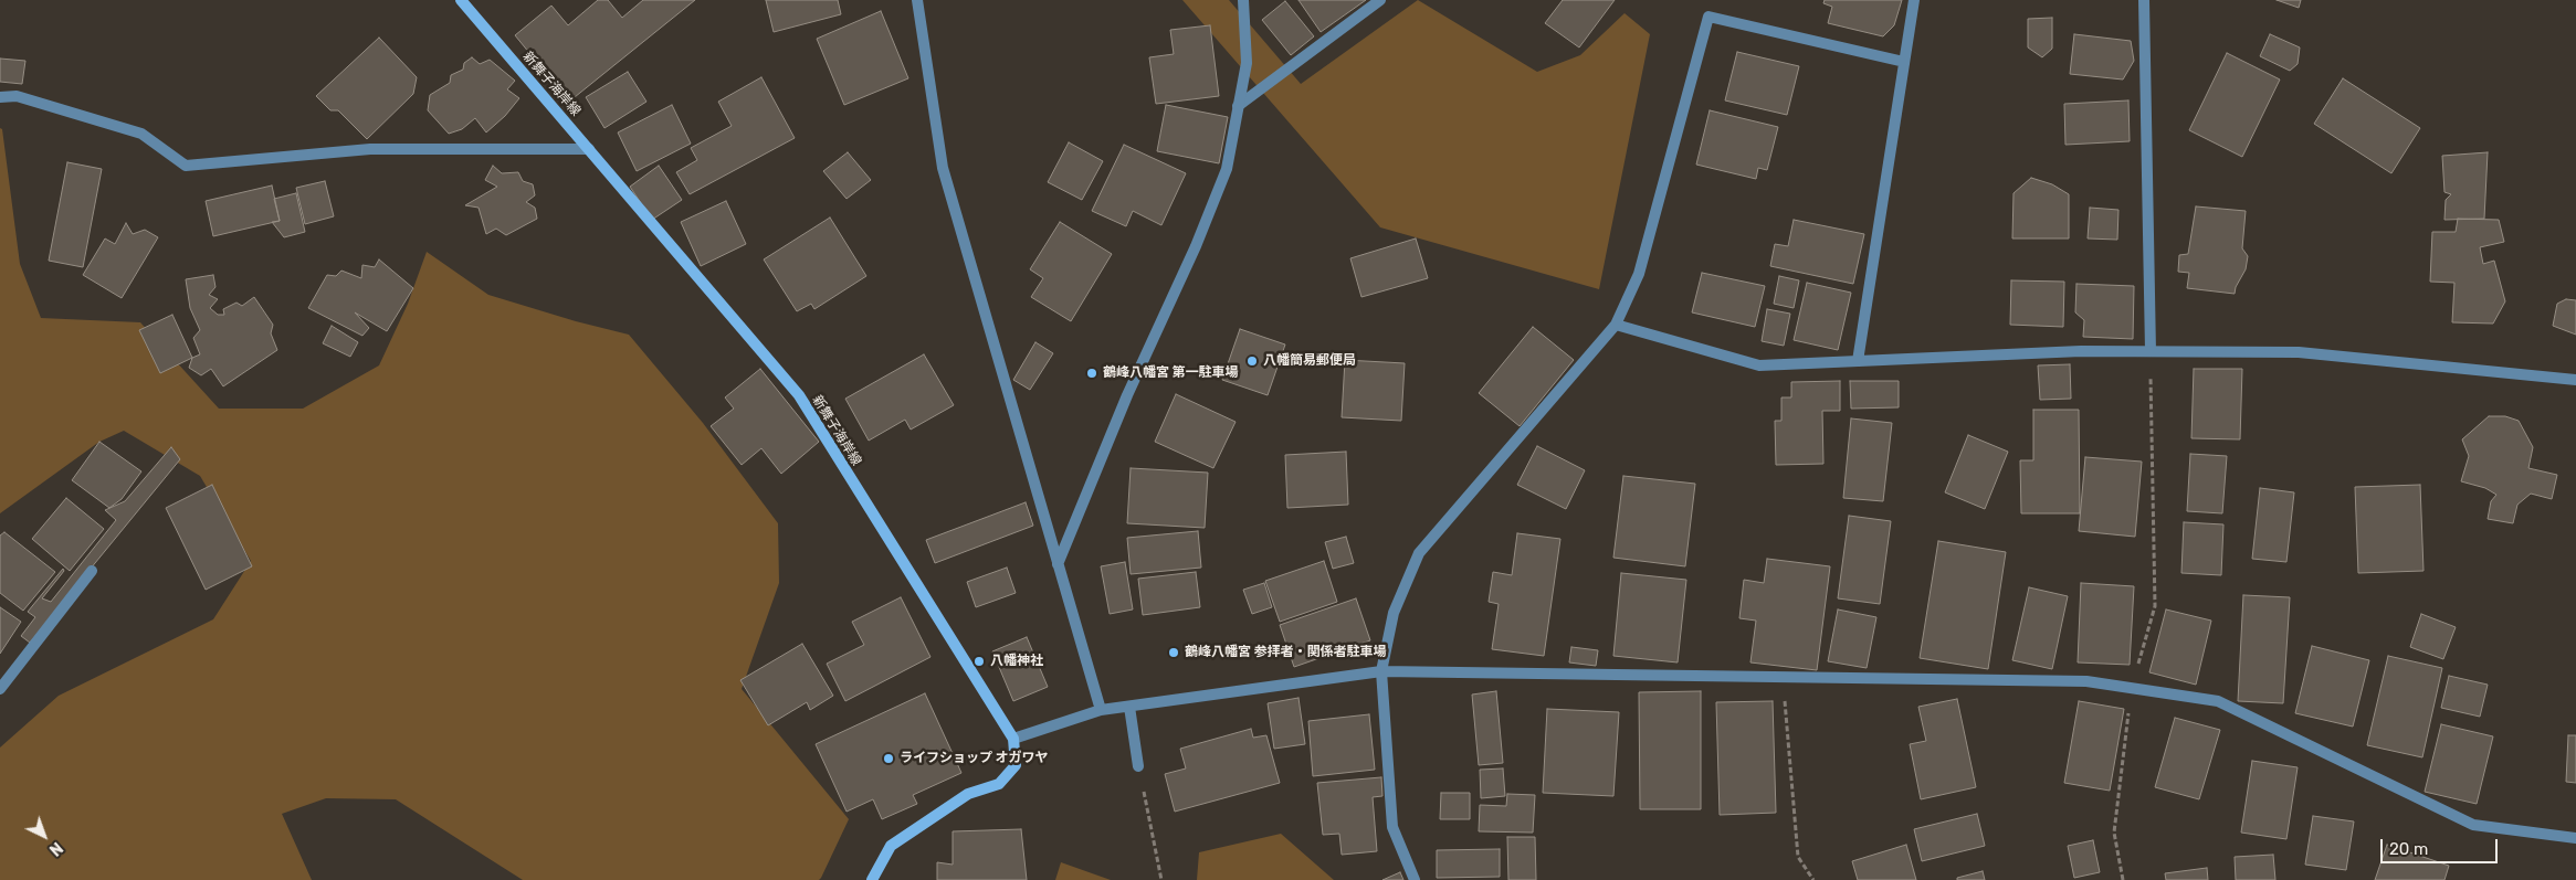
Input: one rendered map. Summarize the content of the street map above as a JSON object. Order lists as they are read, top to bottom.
{
  "streets": {
    "main road": ["新舞子海岸線"]
  },
  "places": [
    "八幡簡易郵便局",
    "鶴峰八幡宮 第一駐車場",
    "鶴峰八幡宮 参拝者・関係者駐車場",
    "八幡神社",
    "ライフショップ オガワヤ"
  ],
  "scale_bar": "20 m",
  "north": "bottom right"
}
